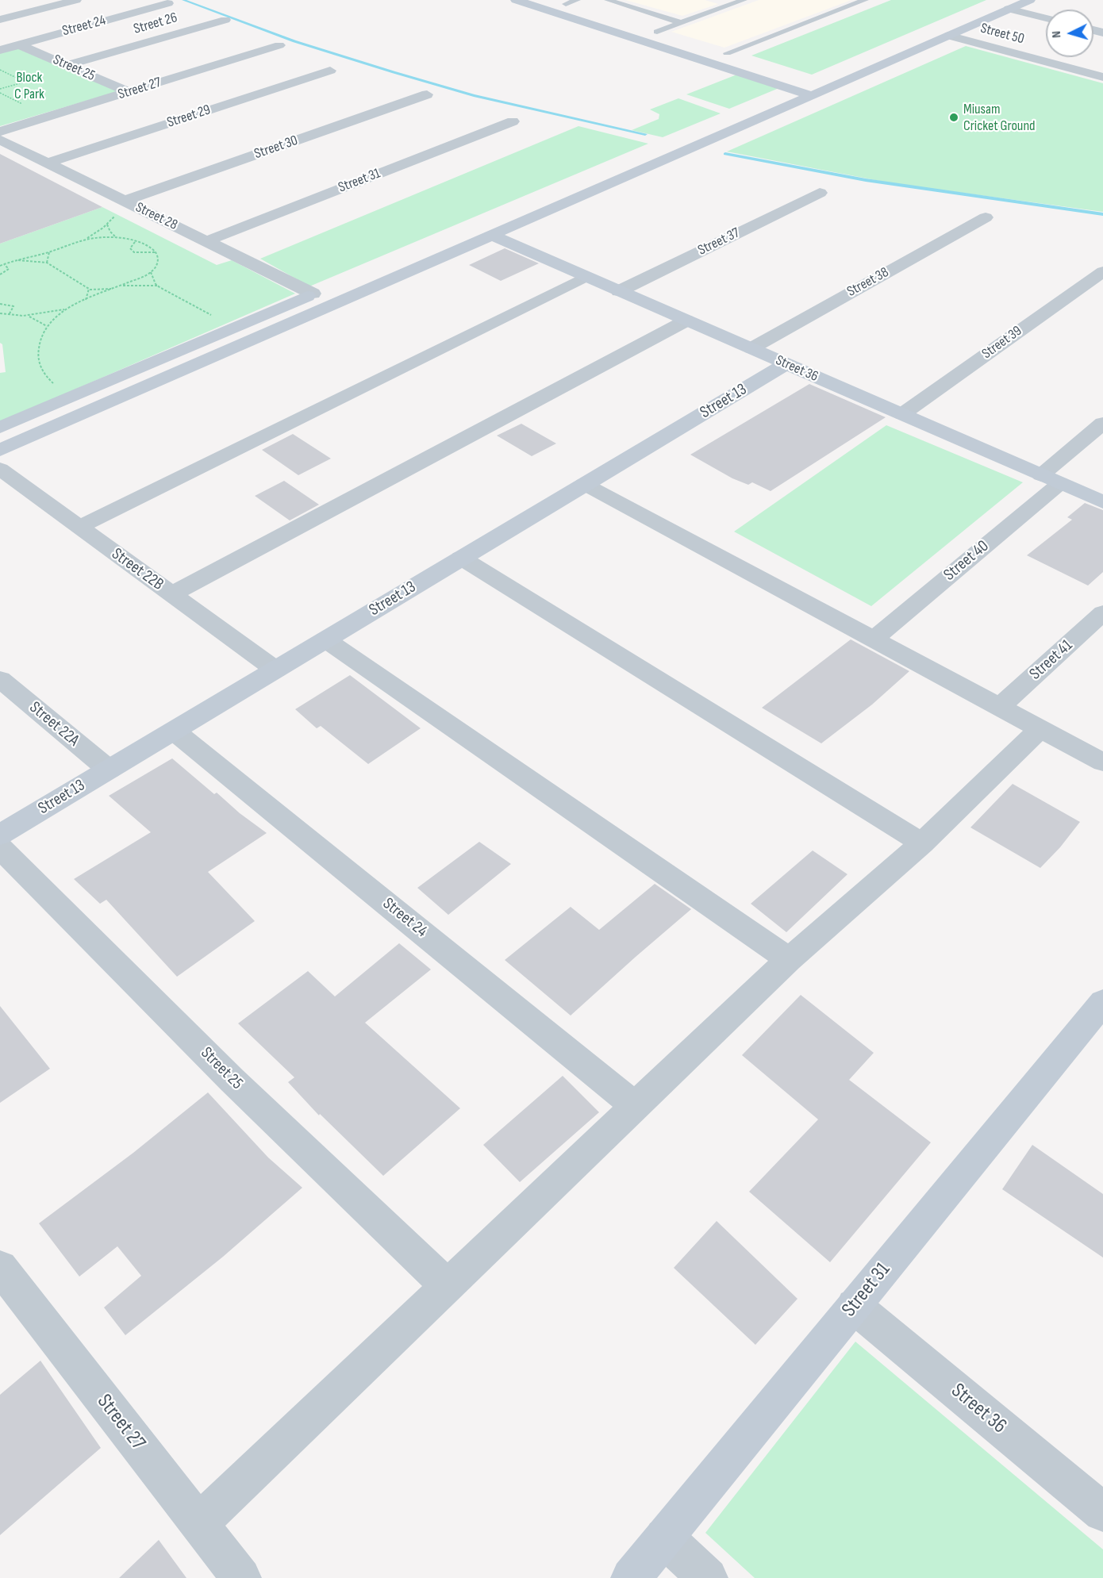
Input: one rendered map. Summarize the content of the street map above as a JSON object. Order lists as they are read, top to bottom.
{
  "streets": {
    "street": [
      "Street 26",
      "Street 24",
      "Street 50",
      "Street 25",
      "Street 27",
      "Street 29",
      "Street 30",
      "Street 31",
      "Street 28",
      "Street 37",
      "Street 38",
      "Street 39",
      "Street 36",
      "Street 13",
      "Street 40",
      "Street 22B",
      "Street 41",
      "Street 22A"
    ]
  },
  "crossings": [
    ["Street 26", "Street 25"],
    ["Street 24", "Street 25"],
    ["Street 24", "Street 13"],
    ["Street 25", "Street 27"],
    ["Street 29", "Street 28"],
    ["Street 30", "Street 28"],
    ["Street 31", "Street 28"],
    ["Street 31", "Street 36"],
    ["Street 37", "Street 36"],
    ["Street 38", "Street 36"],
    ["Street 39", "Street 36"],
    ["Street 36", "Street 13"],
    ["Street 36", "Street 40"],
    ["Street 13", "Street 22B"],
    ["Street 13", "Street 22A"]
  ],
  "parks": ["Block C Park"],
  "places": ["Miusam Cricket Ground"],
  "north": "left"
}
